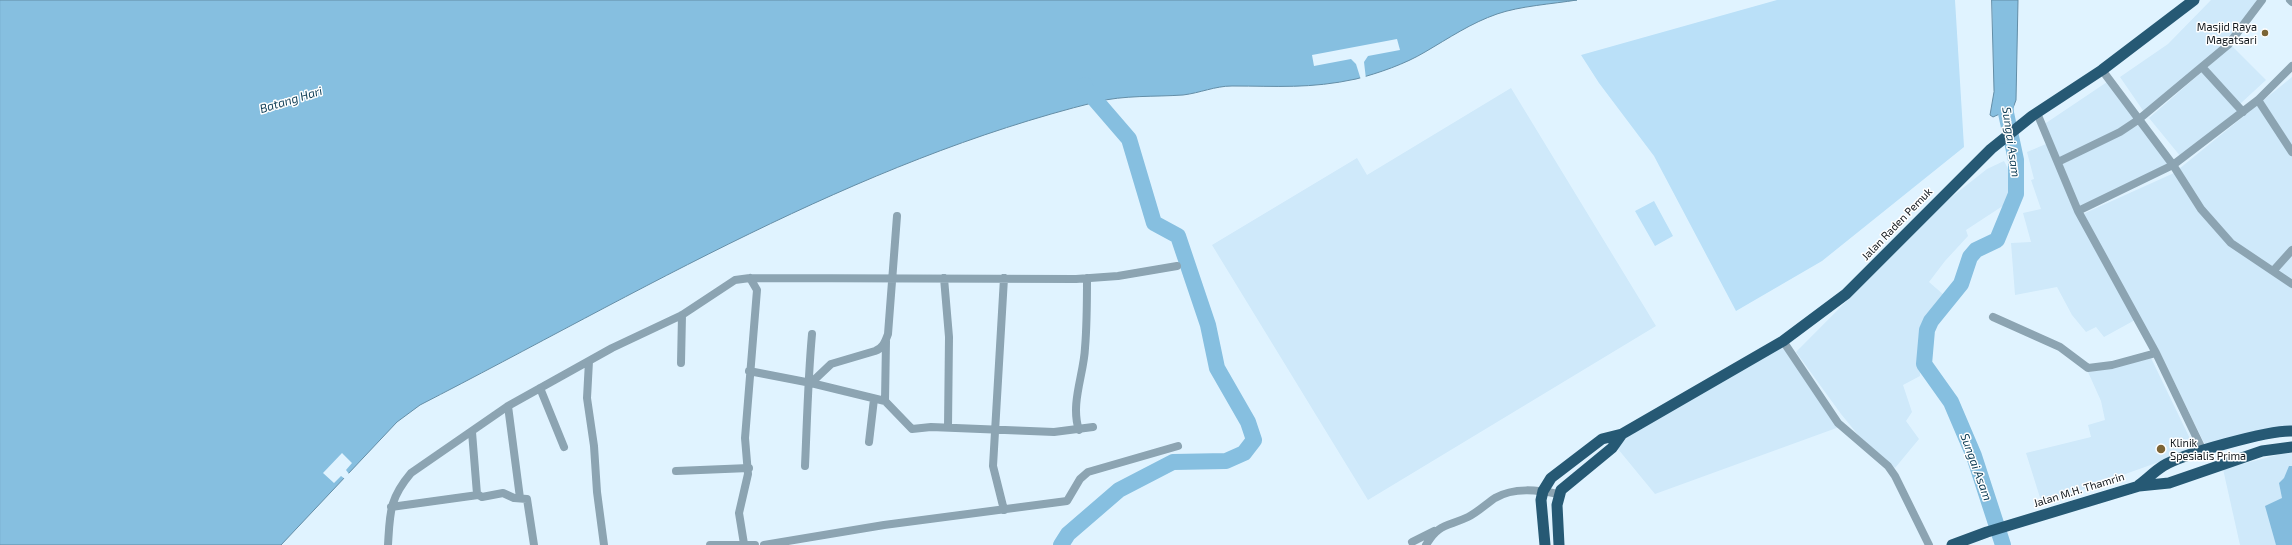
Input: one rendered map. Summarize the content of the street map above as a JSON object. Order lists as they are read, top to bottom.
{
  "streets": {
    "highway": ["Jalan Raden Pemuk", "Jalan M.H. Thamrin"]
  },
  "water": ["Batang Hari", "Sungai Asam"],
  "places": ["Masjid Raya Magatsari", "Klinik Spesialis Prima"]
}
